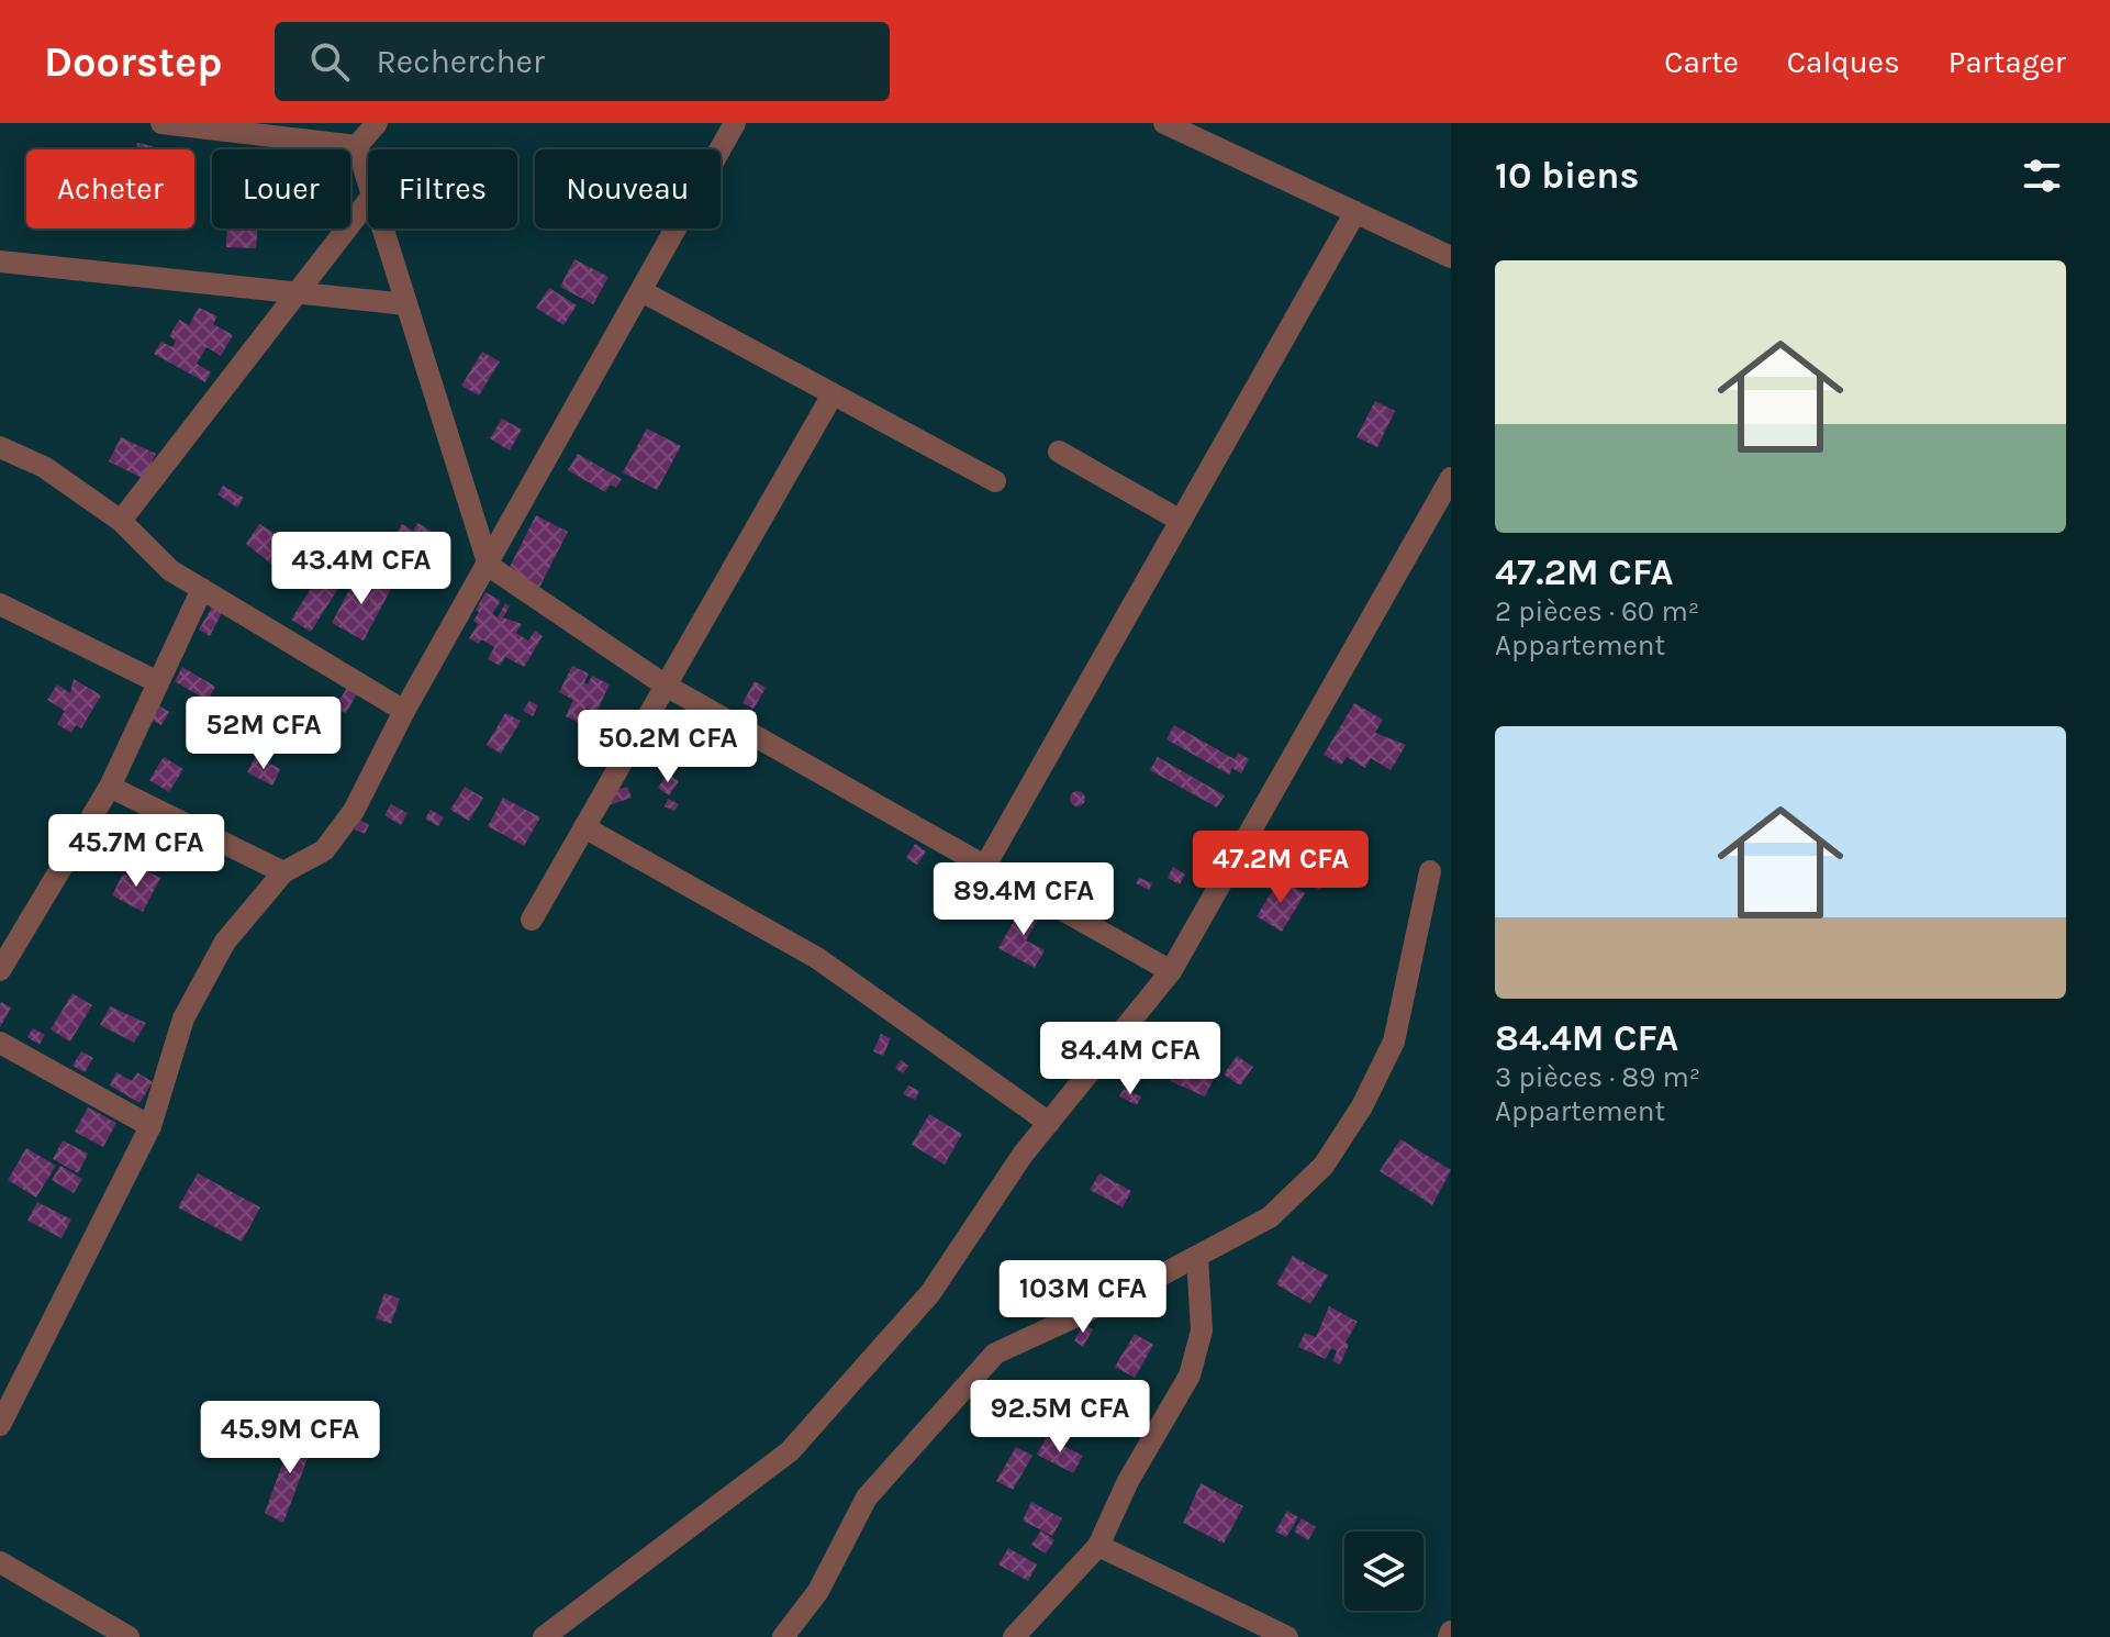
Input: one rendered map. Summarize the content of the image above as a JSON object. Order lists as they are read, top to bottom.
{
  "page": {
    "header": "Doorstep",
    "search": "Rechercher",
    "nav": ["Carte", "Calques", "Partager"],
    "heading": "10 biens",
    "chip": [
      "Acheter",
      "Louer",
      "Filtres",
      "Nouveau"
    ],
    "list": [
      {
        "name": "47.2M CFA",
        "note": "2 pièces · 60 m² · Appartement"
      },
      {
        "name": "84.4M CFA",
        "note": "3 pièces · 89 m² · Appartement"
      }
    ],
    "price": [
      "43.4M CFA",
      "52M CFA",
      "50.2M CFA",
      "45.7M CFA",
      "47.2M CFA",
      "89.4M CFA",
      "84.4M CFA",
      "103M CFA",
      "92.5M CFA",
      "45.9M CFA"
    ]
  }
}
